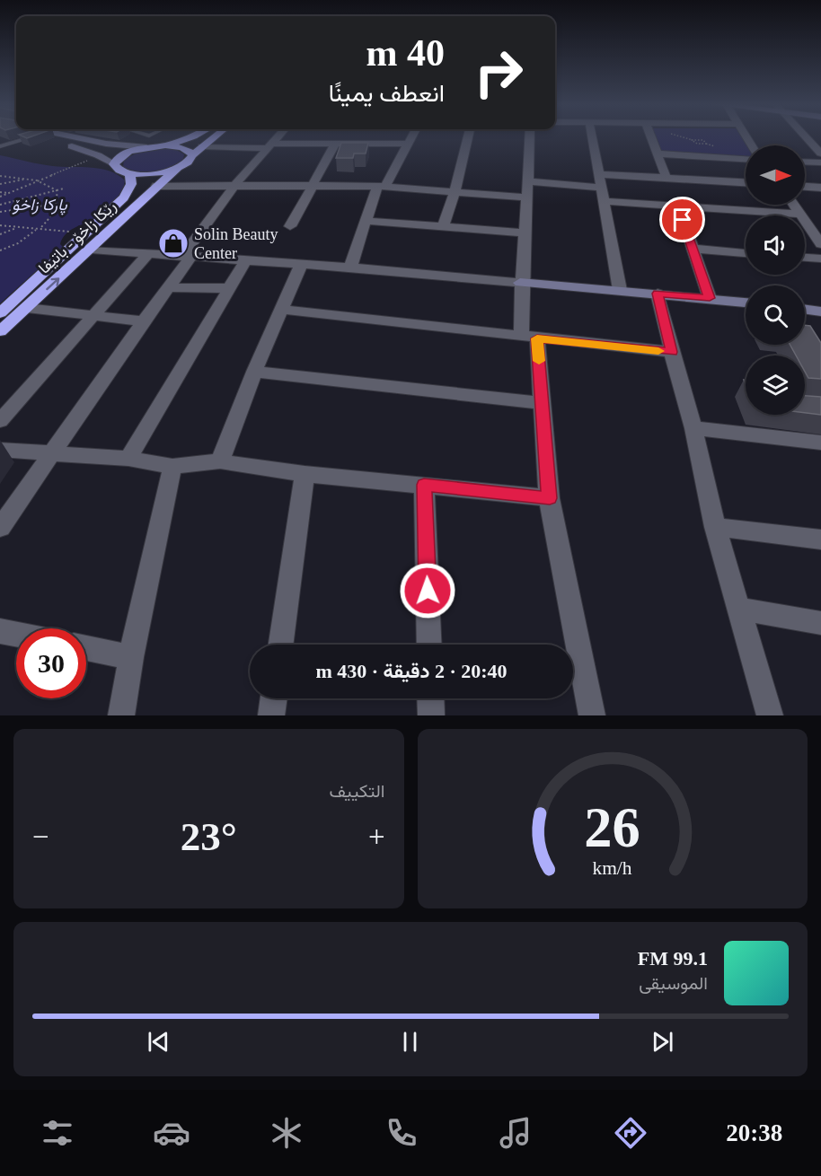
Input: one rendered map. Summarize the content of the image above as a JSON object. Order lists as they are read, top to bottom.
{
  "streets": {
    "highway": ["رێکا زاخۆ - باتیفا"]
  },
  "parks": ["پارکا زاخۆ"],
  "places": {
    "shop": ["Solin Beauty Center"]
  },
  "north": "right",
  "page": {
    "turn": ["40 m", "انعطف يمينًا"],
    "limit": "30",
    "trip": "20:40 · 2 دقيقة · 430 m",
    "tile": "التكييف",
    "heat": ["−", "23°", "+"],
    "song": ["99.1 FM", "الموسيقى"],
    "tabs": "20:38",
    "gauge": ["26", "km/h"]
  }
}
